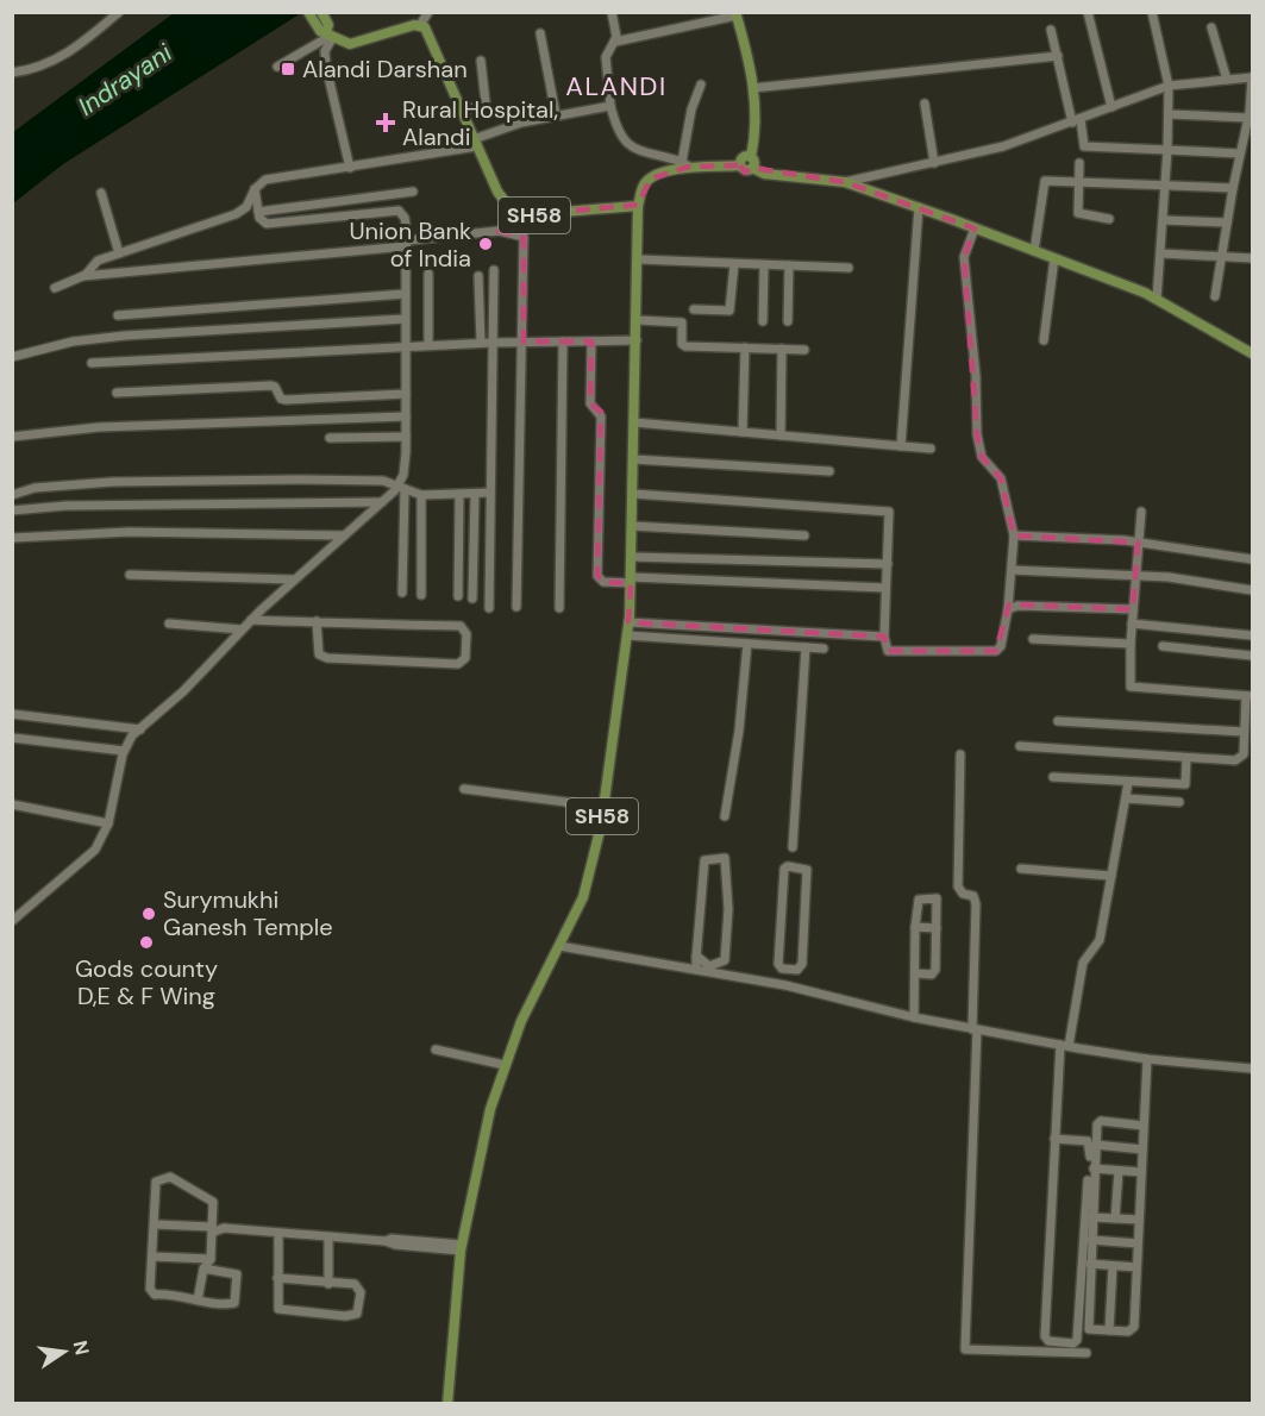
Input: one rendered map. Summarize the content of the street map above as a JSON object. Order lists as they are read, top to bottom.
{
  "streets": {
    "main road": ["SH58"]
  },
  "districts": ["ALANDI"],
  "water": ["Indrayani"],
  "places": {
    "transit": ["Alandi Darshan"],
    "health": ["Rural Hospital, Alandi"],
    "other": ["Union Bank of India", "Surymukhi Ganesh Temple", "Gods county D,E & F Wing"]
  },
  "north": "right"
}
